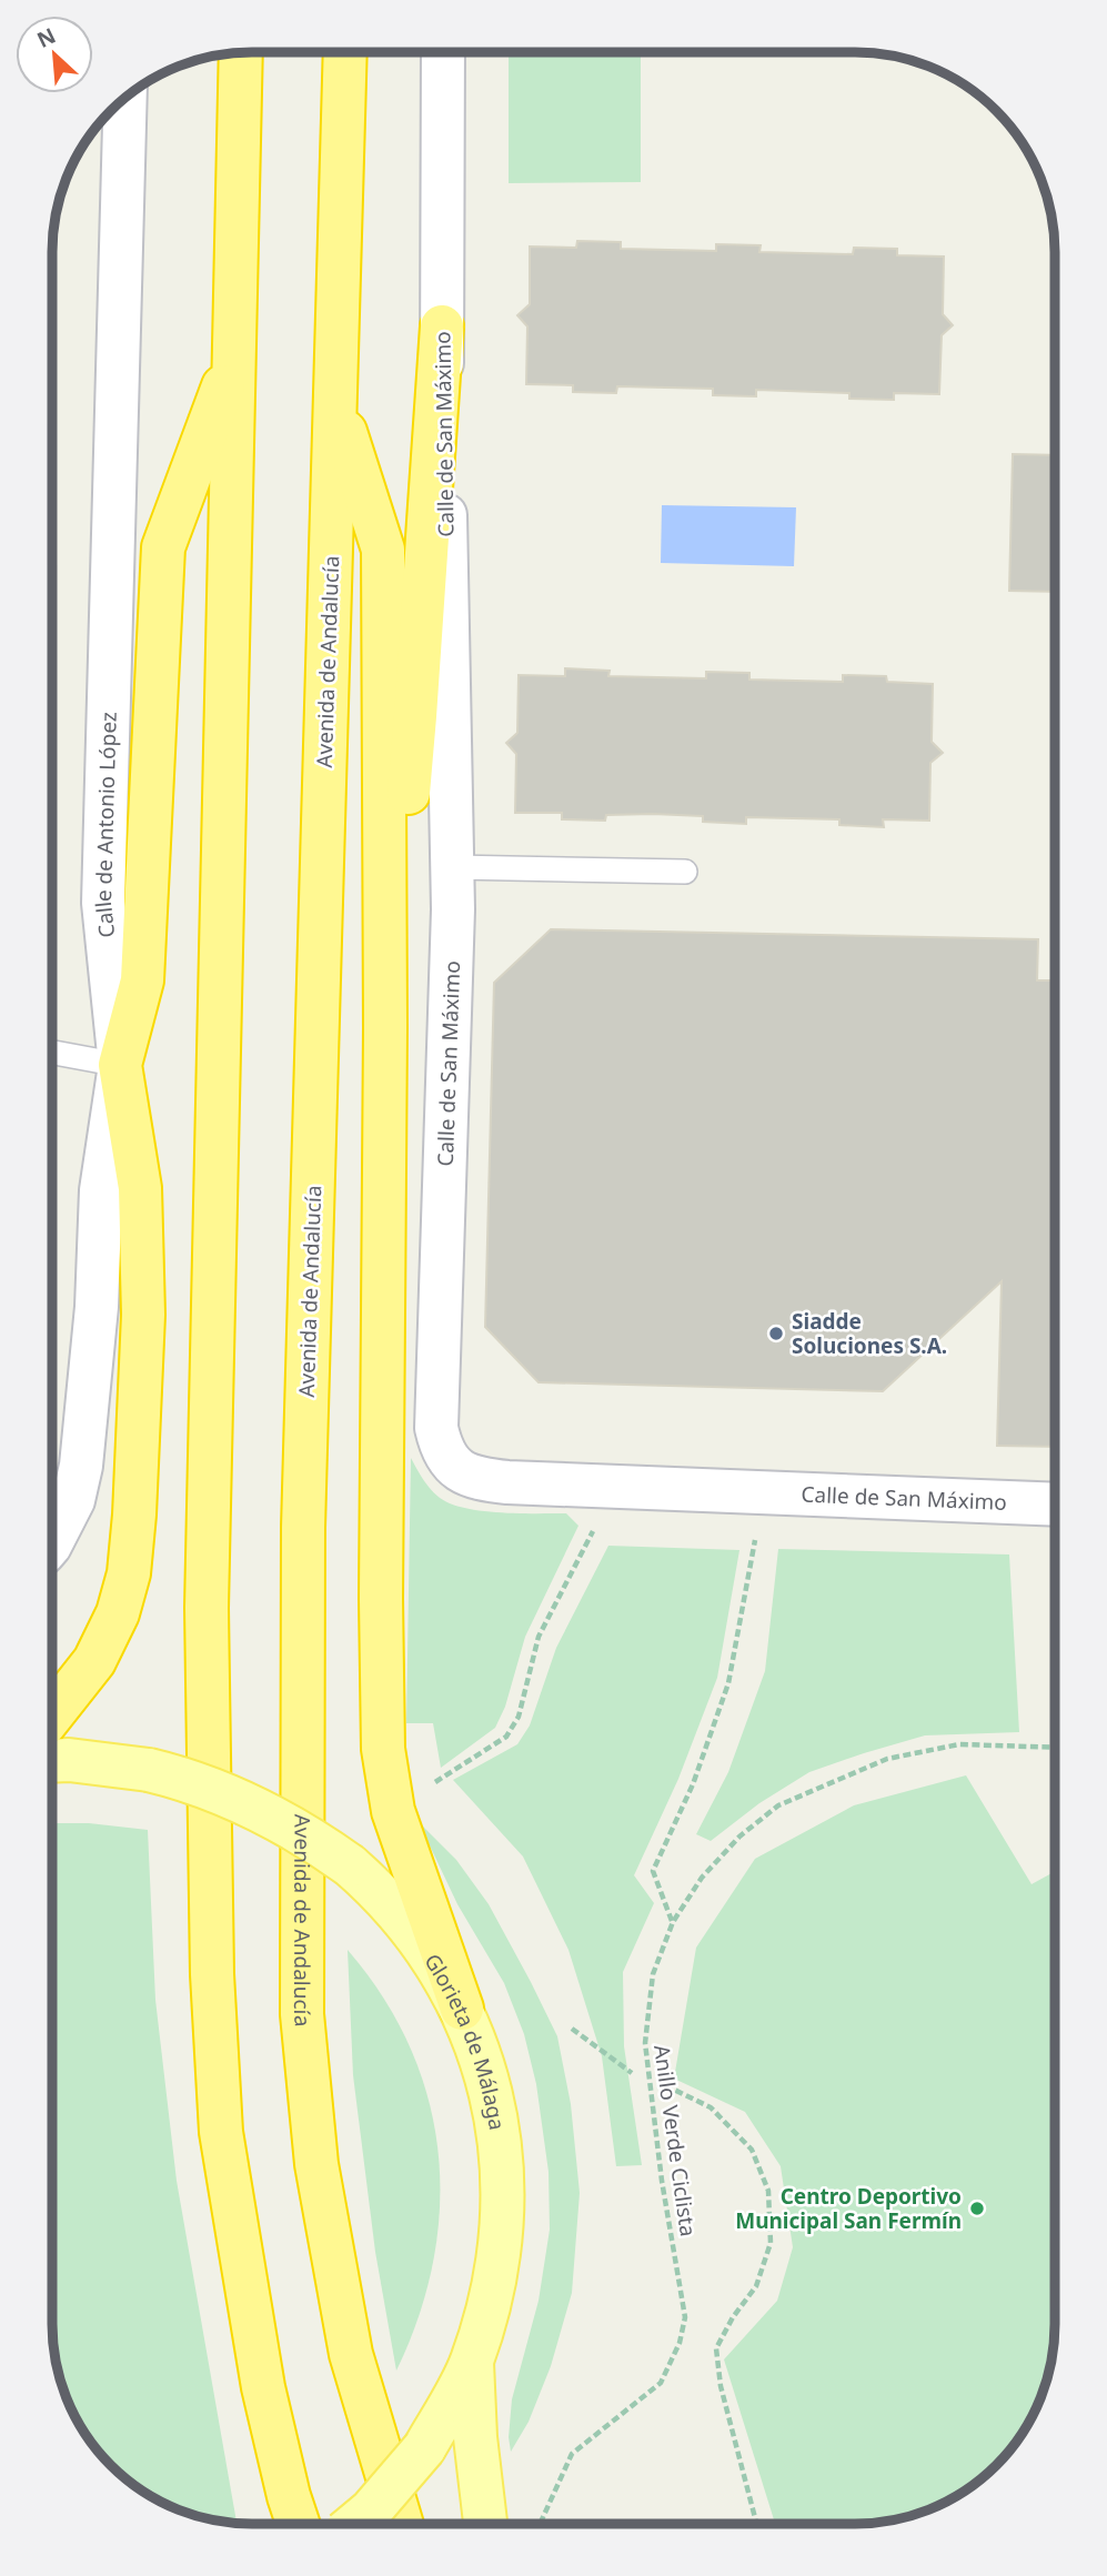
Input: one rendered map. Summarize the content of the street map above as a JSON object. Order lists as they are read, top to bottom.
{
  "streets": {
    "highway": ["Avenida de Andalucía"],
    "main road": ["Glorieta de Málaga"],
    "street": ["Calle de San Máximo", "Calle de Antonio López"],
    "path": ["Anillo Verde Ciclista"]
  },
  "places": ["Siadde Soluciones S.A.", "Centro Deportivo Municipal San Fermín"],
  "north": "top left"
}
